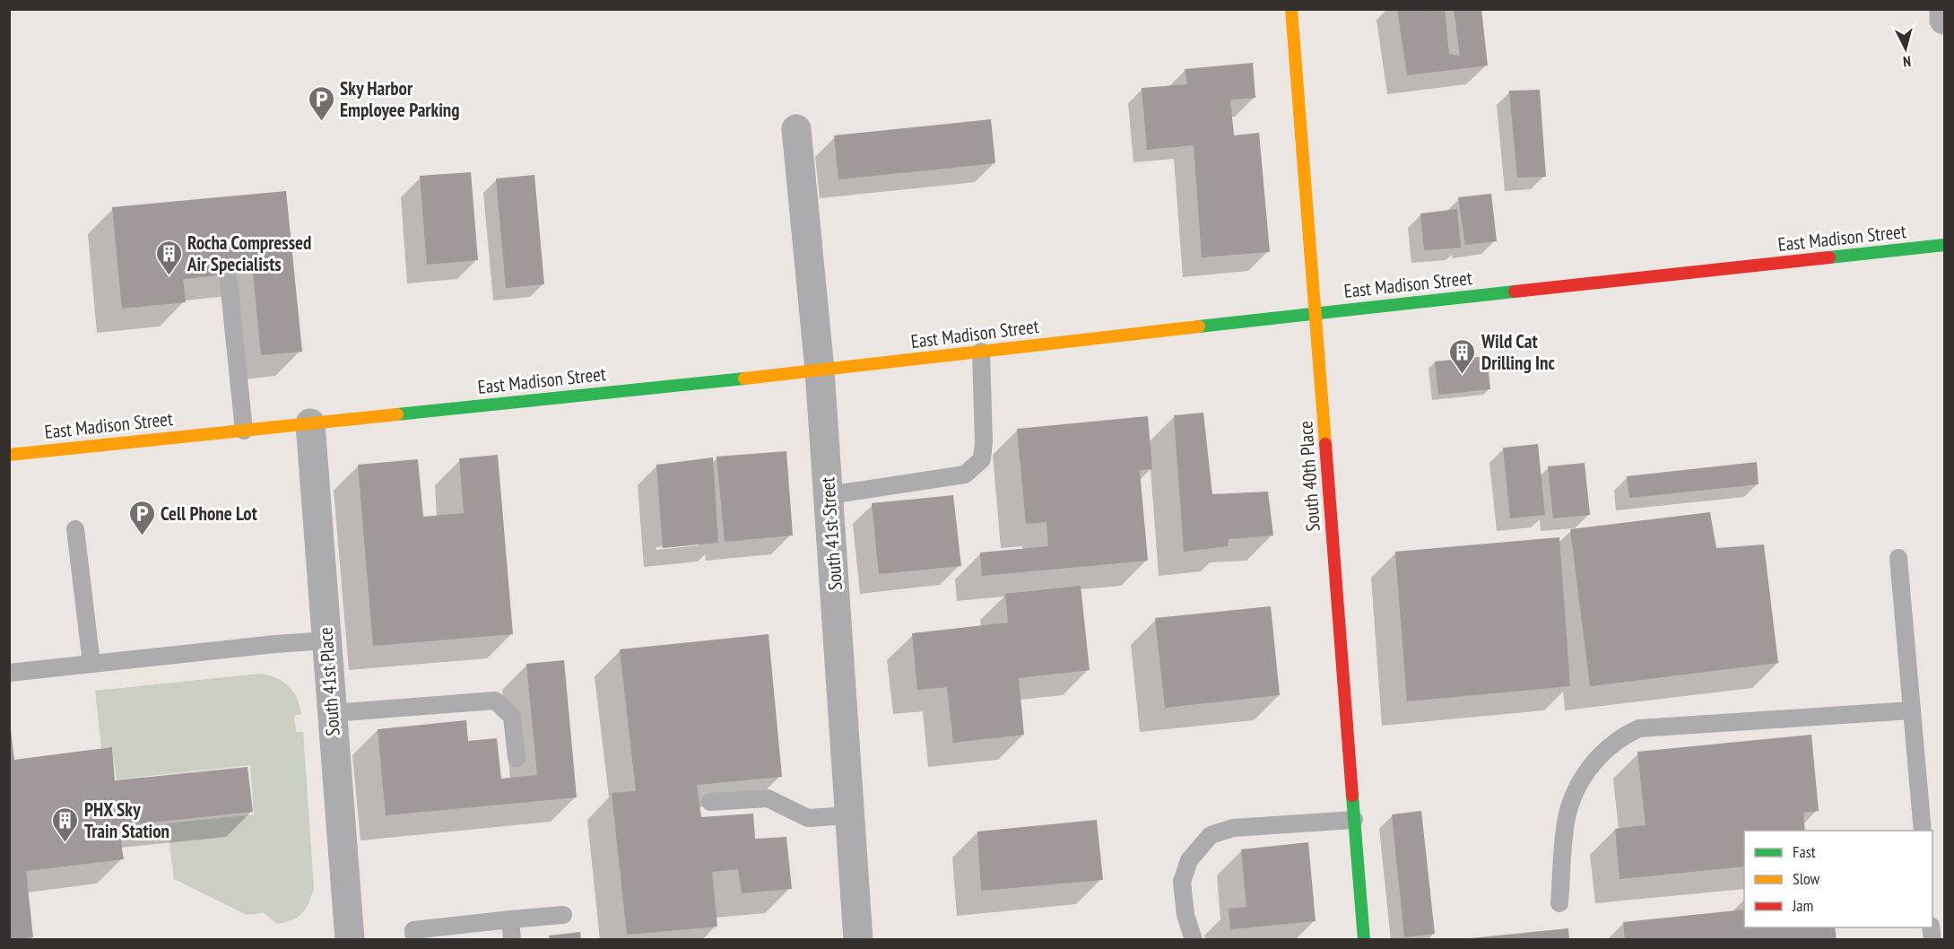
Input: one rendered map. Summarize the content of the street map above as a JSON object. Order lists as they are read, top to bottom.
{
  "streets": {
    "street": [
      "East Madison Street",
      "South 40th Place",
      "South 41st Street",
      "South 41st Place"
    ]
  },
  "crossings": [
    ["East Madison Street", "South 40th Place"],
    ["East Madison Street", "South 41st Street"],
    ["East Madison Street", "South 41st Place"]
  ],
  "places": {
    "parking": ["Sky Harbor Employee Parking", "Cell Phone Lot"],
    "building": ["Rocha Compressed Air Specialists", "Wild Cat Drilling Inc", "PHX Sky Train Station"]
  },
  "legend": ["Fast", "Slow", "Jam"],
  "north": "bottom"
}
